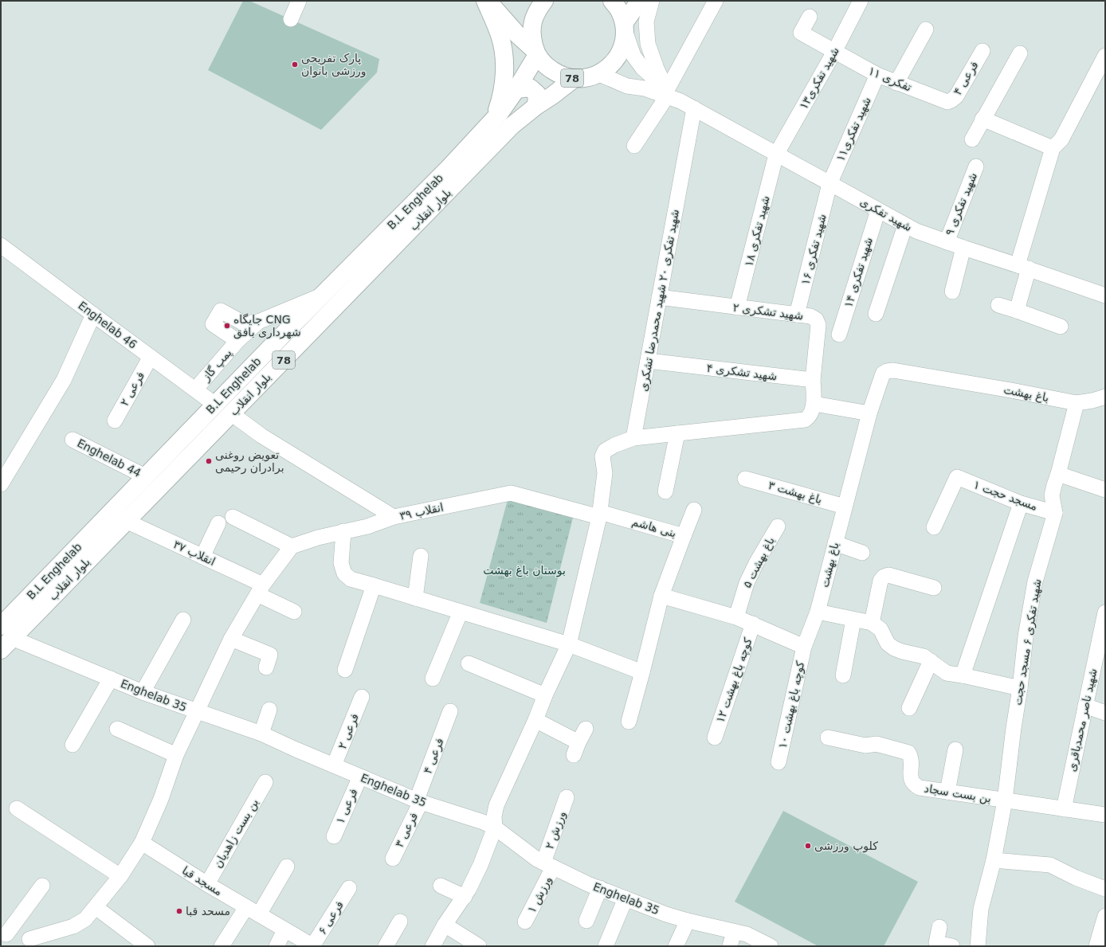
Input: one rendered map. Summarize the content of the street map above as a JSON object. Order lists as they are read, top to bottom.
{
  "streets": {
    "main road": ["78", "B.L Enghelab", "بلوار انقلاب"],
    "street": [
      "شهید تفکری۱۳",
      "فرعی ۴",
      "تفکری ۱۱",
      "شهید تفکری۱۱",
      "شهید تفکری ۹",
      "شهید تفکری",
      "شهید تفکری ۱۸",
      "شهید تفکری ۱۶",
      "شهید تفکری ۱۴",
      "شهید تفکری ۲۰ شهید محمدرضا تشکری",
      "شهید تشکری ۲",
      "Enghelab 46",
      "پمپ گاز",
      "شهید تشکری ۴",
      "فرعی ۲",
      "باغ بهشت",
      "Enghelab 44",
      "باغ بهشت ۳",
      "مسجد حجت ۱",
      "انقلاب ۳۹",
      "بنی هاشم",
      "انقلاب ۳۷",
      "باغ بهشت ۵",
      "شهید تفکری ۶ مسجد حجت",
      "کوچه باغ بهشت ۱۲",
      "Enghelab 35",
      "کوچه باغ بهشت ۱۰",
      "شهید ناصر محمدباقری",
      "بن بست سجاد",
      "فرعی ۱",
      "فرعی ۳",
      "ورزش ۲",
      "بن بست زاهدیان",
      "مسجد قبا",
      "ورزش ۱",
      "فرعی ۶"
    ]
  },
  "crossings": [
    ["78", "B.L Enghelab"],
    ["78", "بلوار انقلاب"],
    ["شهید تفکری۱۳", "تفکری ۱۱"],
    ["شهید تفکری۱۳", "شهید تفکری"],
    ["شهید تفکری۱۳", "شهید تفکری ۱۸"],
    ["فرعی ۴", "تفکری ۱۱"],
    ["فرعی ۴", "Enghelab 35"],
    ["فرعی ۴", "فرعی ۳"],
    ["تفکری ۱۱", "شهید تفکری۱۱"],
    ["شهید تفکری۱۱", "شهید تفکری"],
    ["شهید تفکری۱۱", "شهید تفکری ۱۶"],
    ["B.L Enghelab", "بلوار انقلاب"],
    ["B.L Enghelab", "Enghelab 46"],
    ["B.L Enghelab", "پمپ گاز"],
    ["B.L Enghelab", "Enghelab 44"],
    ["B.L Enghelab", "Enghelab 35"],
    ["شهید تفکری ۹", "شهید تفکری"],
    ["بلوار انقلاب", "انقلاب ۳۹"],
    ["بلوار انقلاب", "انقلاب ۳۷"],
    ["شهید تفکری", "شهید تفکری ۱۸"],
    ["شهید تفکری", "شهید تفکری ۱۶"],
    ["شهید تفکری", "شهید تفکری ۱۴"],
    ["شهید تفکری", "شهید تفکری ۲۰ شهید محمدرضا تشکری"],
    ["شهید تفکری ۱۸", "شهید تشکری ۲"],
    ["شهید تفکری ۱۶", "شهید تشکری ۲"],
    ["شهید تفکری ۲۰ شهید محمدرضا تشکری", "شهید تشکری ۲"],
    ["شهید تفکری ۲۰ شهید محمدرضا تشکری", "شهید تشکری ۴"],
    ["شهید تشکری ۲", "شهید تشکری ۴"],
    ["Enghelab 46", "پمپ گاز"],
    ["Enghelab 46", "فرعی ۲"],
    ["فرعی ۲", "Enghelab 35"],
    ["باغ بهشت", "باغ بهشت ۳"],
    ["باغ بهشت", "شهید تفکری ۶ مسجد حجت"],
    ["باغ بهشت", "کوچه باغ بهشت ۱۰"],
    ["مسجد حجت ۱", "شهید تفکری ۶ مسجد حجت"],
    ["انقلاب ۳۹", "بنی هاشم"],
    ["شهید تفکری ۶ مسجد حجت", "بن بست سجاد"],
    ["Enghelab 35", "فرعی ۱"],
    ["Enghelab 35", "فرعی ۳"],
    ["Enghelab 35", "ورزش ۲"],
    ["Enghelab 35", "ورزش ۱"],
    ["شهید ناصر محمدباقری", "بن بست سجاد"],
    ["ورزش ۲", "ورزش ۱"],
    ["بن بست زاهدیان", "مسجد قبا"],
    ["مسجد قبا", "فرعی ۶"]
  ],
  "parks": ["بوستان باغ بهشت"],
  "places": [
    "پارک تفریحی ورزشی بانوان",
    "جایگاه CNG شهرداری بافق",
    "تعویض روغنی برادران رحیمی",
    "کلوپ ورزشی",
    "مسحد قبا"
  ]
}
